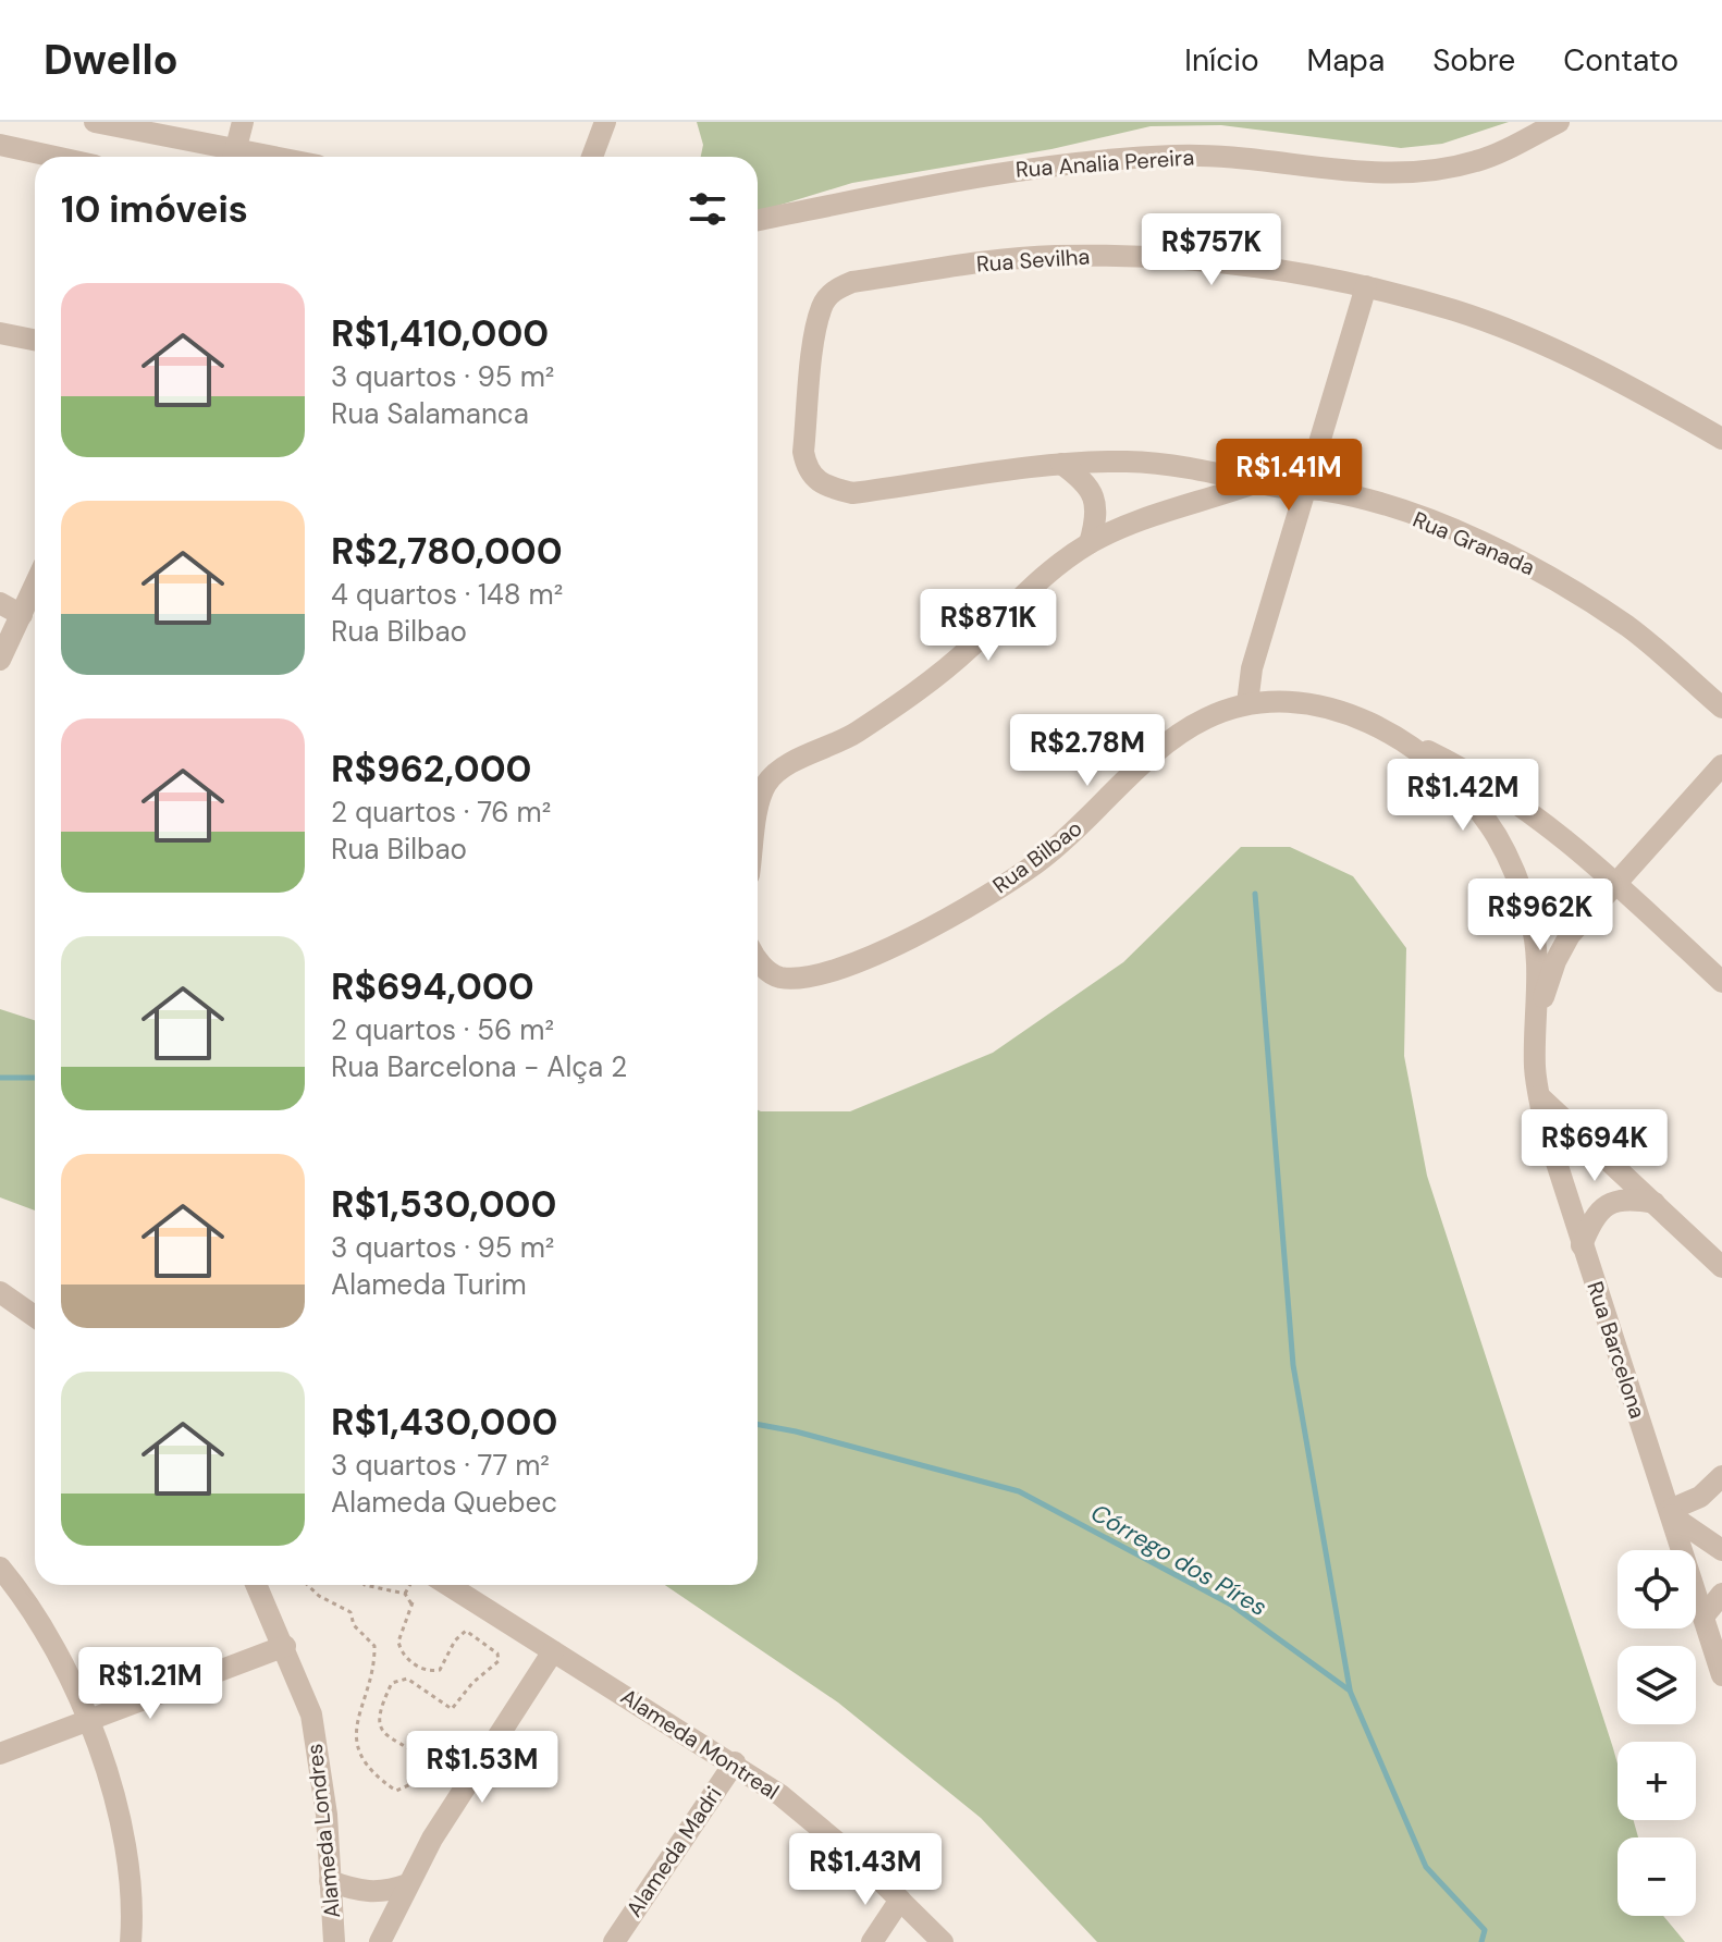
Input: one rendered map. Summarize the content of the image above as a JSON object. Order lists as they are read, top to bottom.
{
  "streets": {
    "street": [
      "Rua Analia Pereira",
      "Rua Sevilha",
      "Rua Granada",
      "Rua Bilbao",
      "Rua Barcelona",
      "Alameda Montreal",
      "Alameda Londres",
      "Alameda Madri"
    ]
  },
  "crossings": [
    ["Rua Sevilha", "Rua Granada"],
    ["Rua Bilbao", "Rua Barcelona"],
    ["Alameda Montreal", "Alameda Madri"]
  ],
  "water": ["Córrego dos Píres"],
  "page": {
    "header": "Dwello",
    "nav": [
      "Início",
      "Mapa",
      "Sobre",
      "Contato"
    ],
    "heading": "10 imóveis",
    "price": [
      "R$757K",
      "R$1.41M",
      "R$871K",
      "R$2.78M",
      "R$1.42M",
      "R$962K",
      "R$694K",
      "R$1.21M",
      "R$1.53M",
      "R$1.43M"
    ],
    "list": [
      {
        "name": "R$1,410,000",
        "note": "3 quartos · 95 m² · Rua Salamanca"
      },
      {
        "name": "R$2,780,000",
        "note": "4 quartos · 148 m² · Rua Bilbao"
      },
      {
        "name": "R$962,000",
        "note": "2 quartos · 76 m² · Rua Bilbao"
      },
      {
        "name": "R$694,000",
        "note": "2 quartos · 56 m² · Rua Barcelona - Alça 2"
      },
      {
        "name": "R$1,530,000",
        "note": "3 quartos · 95 m² · Alameda Turim"
      },
      {
        "name": "R$1,430,000",
        "note": "3 quartos · 77 m² · Alameda Quebec"
      }
    ],
    "map_buttons": ["+", "−"]
  }
}
